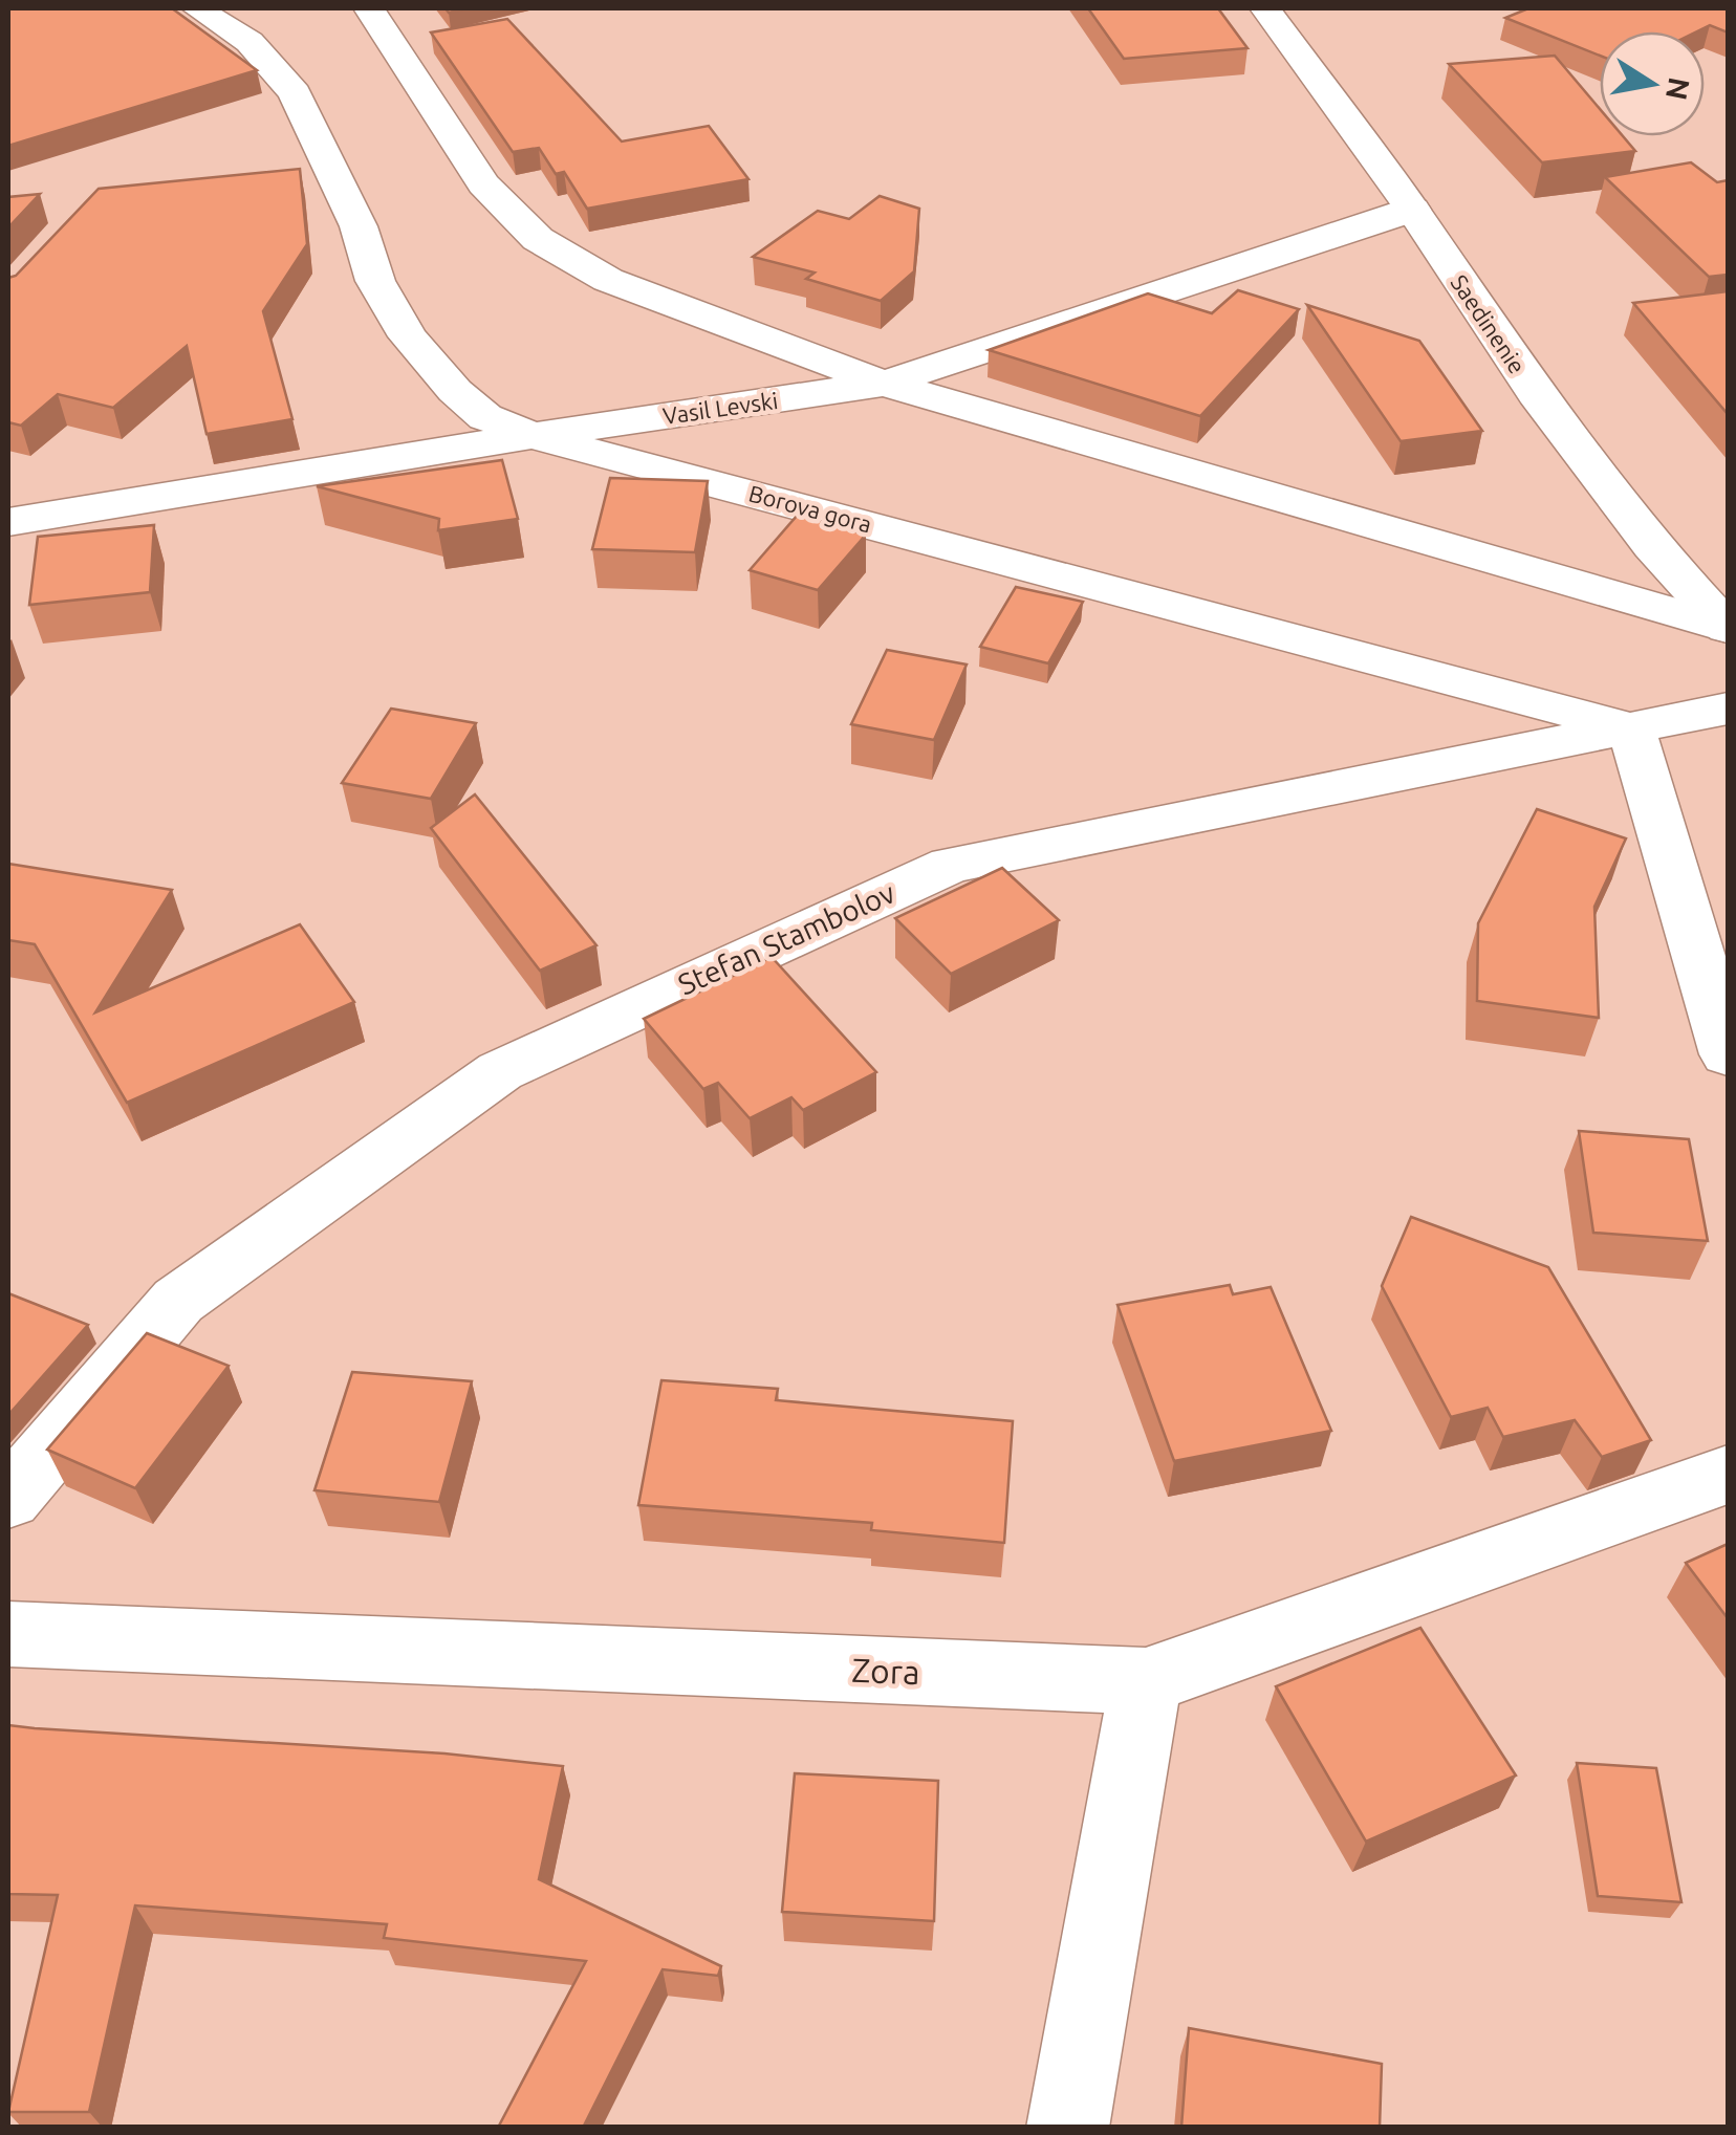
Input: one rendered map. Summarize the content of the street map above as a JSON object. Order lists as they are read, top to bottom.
{
  "streets": {
    "street": [
      "Saedinenie",
      "Vasil Levski",
      "Borova gora",
      "Stefan Stambolov",
      "Zora"
    ]
  },
  "crossings": [
    ["Saedinenie", "Vasil Levski"],
    ["Vasil Levski", "Borova gora"],
    ["Borova gora", "Stefan Stambolov"]
  ],
  "north": "right"
}
